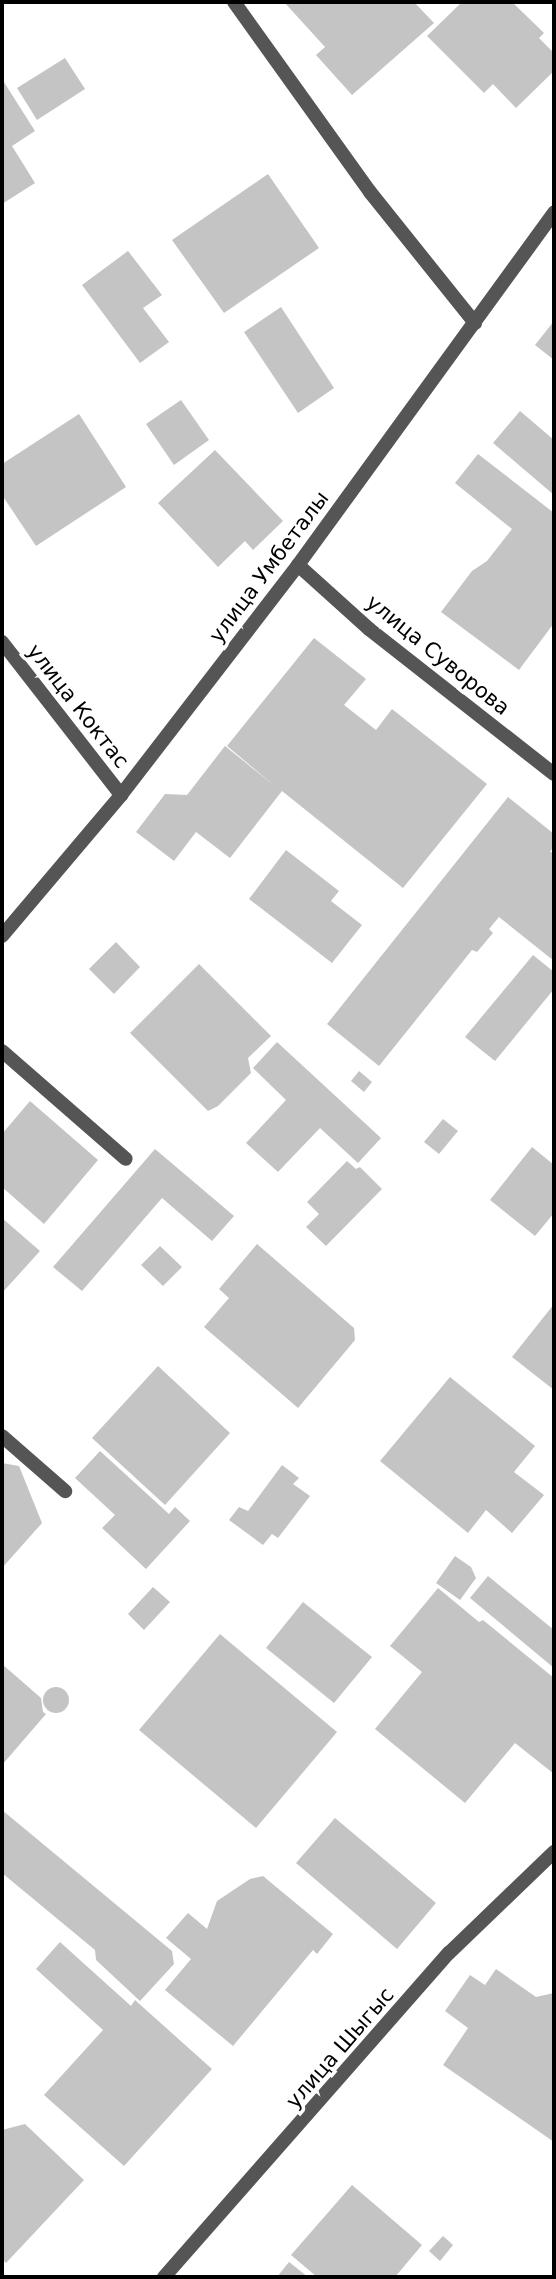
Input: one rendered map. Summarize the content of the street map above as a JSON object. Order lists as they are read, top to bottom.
{
  "streets": {
    "street": [
      "улица Умбеталы",
      "улица Суворова",
      "улица Коктас",
      "улица Шыгыс"
    ]
  },
  "crossings": [
    ["улица Умбеталы", "улица Суворова"],
    ["улица Умбеталы", "улица Коктас"]
  ]
}
